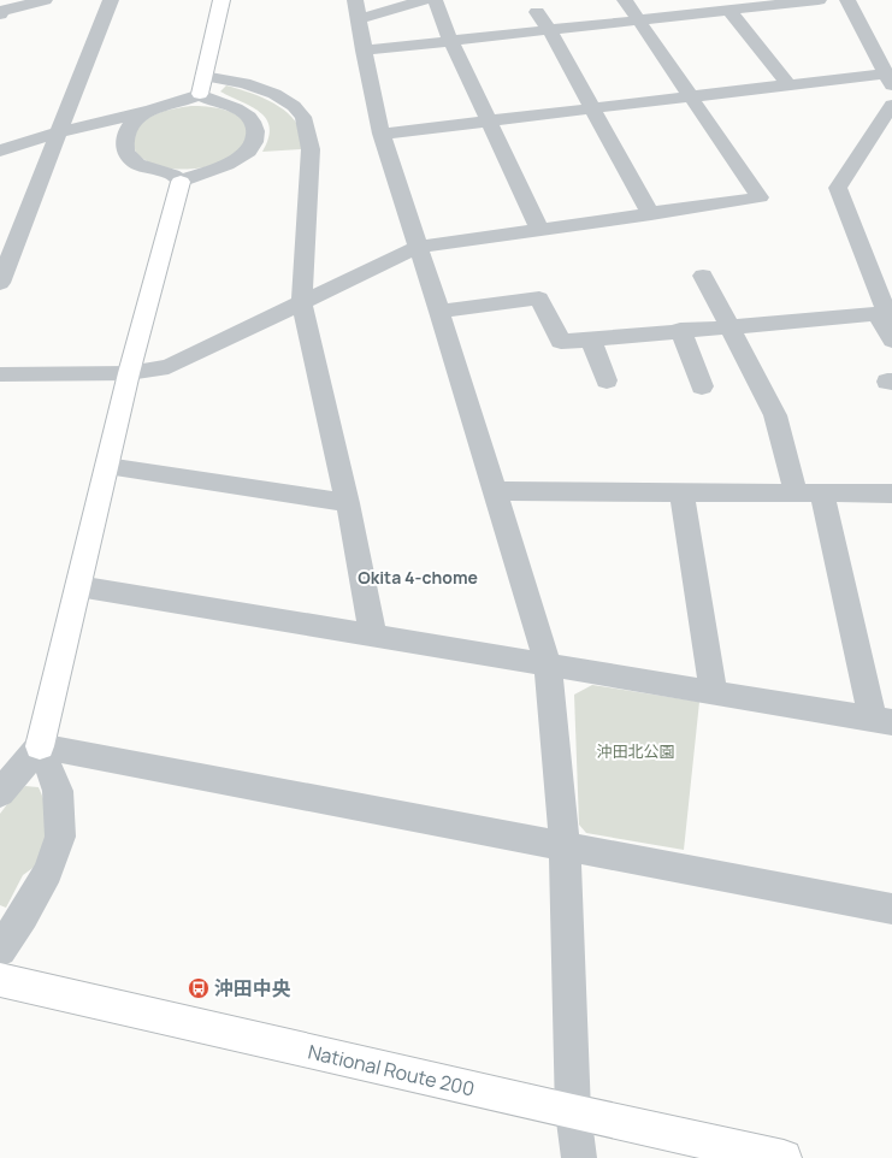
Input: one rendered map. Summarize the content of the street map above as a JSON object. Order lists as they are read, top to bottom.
{
  "streets": {
    "main road": ["National Route 200"]
  },
  "districts": ["Okita 4-chome"],
  "parks": ["沖田北公園"],
  "places": {
    "bus stop": ["沖田中央"]
  }
}
